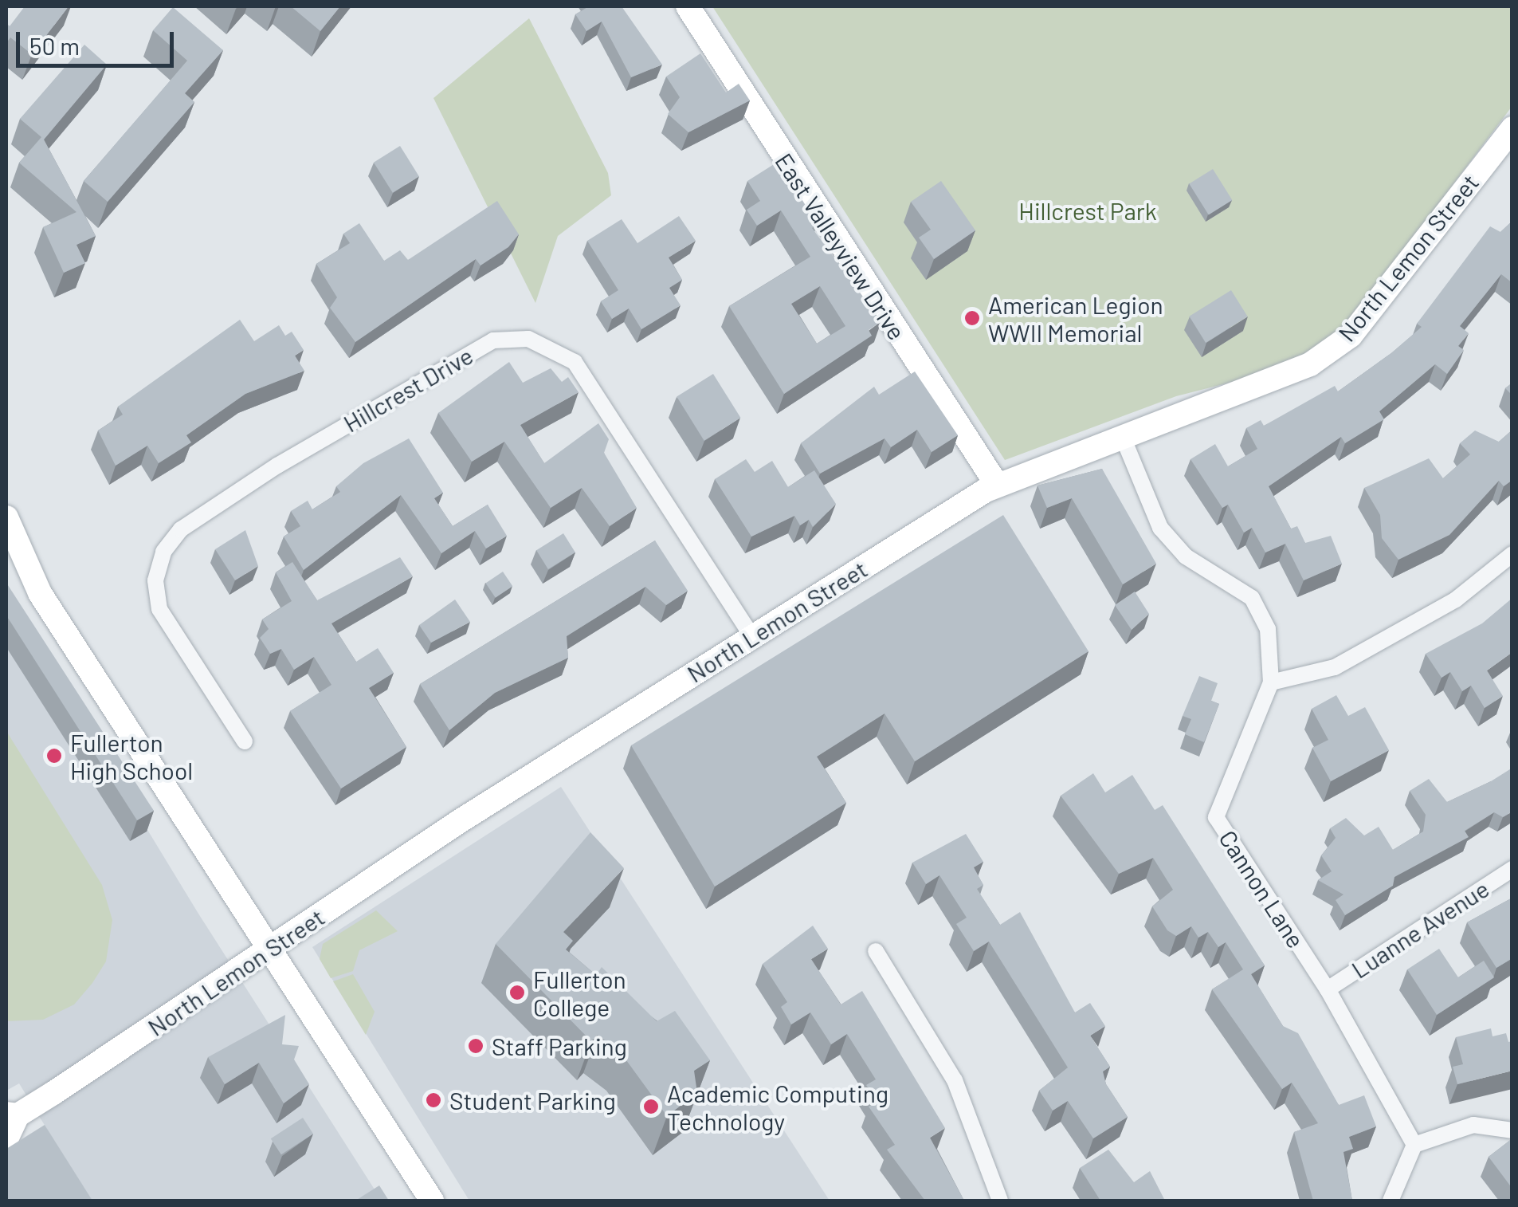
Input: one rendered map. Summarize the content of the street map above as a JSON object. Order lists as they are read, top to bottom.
{
  "streets": {
    "street": [
      "East Valleyview Drive",
      "North Lemon Street",
      "Hillcrest Drive",
      "Cannon Lane",
      "Luanne Avenue"
    ]
  },
  "crossings": [
    ["East Valleyview Drive", "North Lemon Street"],
    ["North Lemon Street", "Hillcrest Drive"],
    ["North Lemon Street", "Cannon Lane"],
    ["Cannon Lane", "Luanne Avenue"]
  ],
  "parks": ["Hillcrest Park"],
  "places": [
    "American Legion WWII Memorial",
    "Fullerton High School",
    "Fullerton College",
    "Staff Parking",
    "Student Parking",
    "Academic Computing Technology"
  ],
  "scale_bar": "50 m"
}
